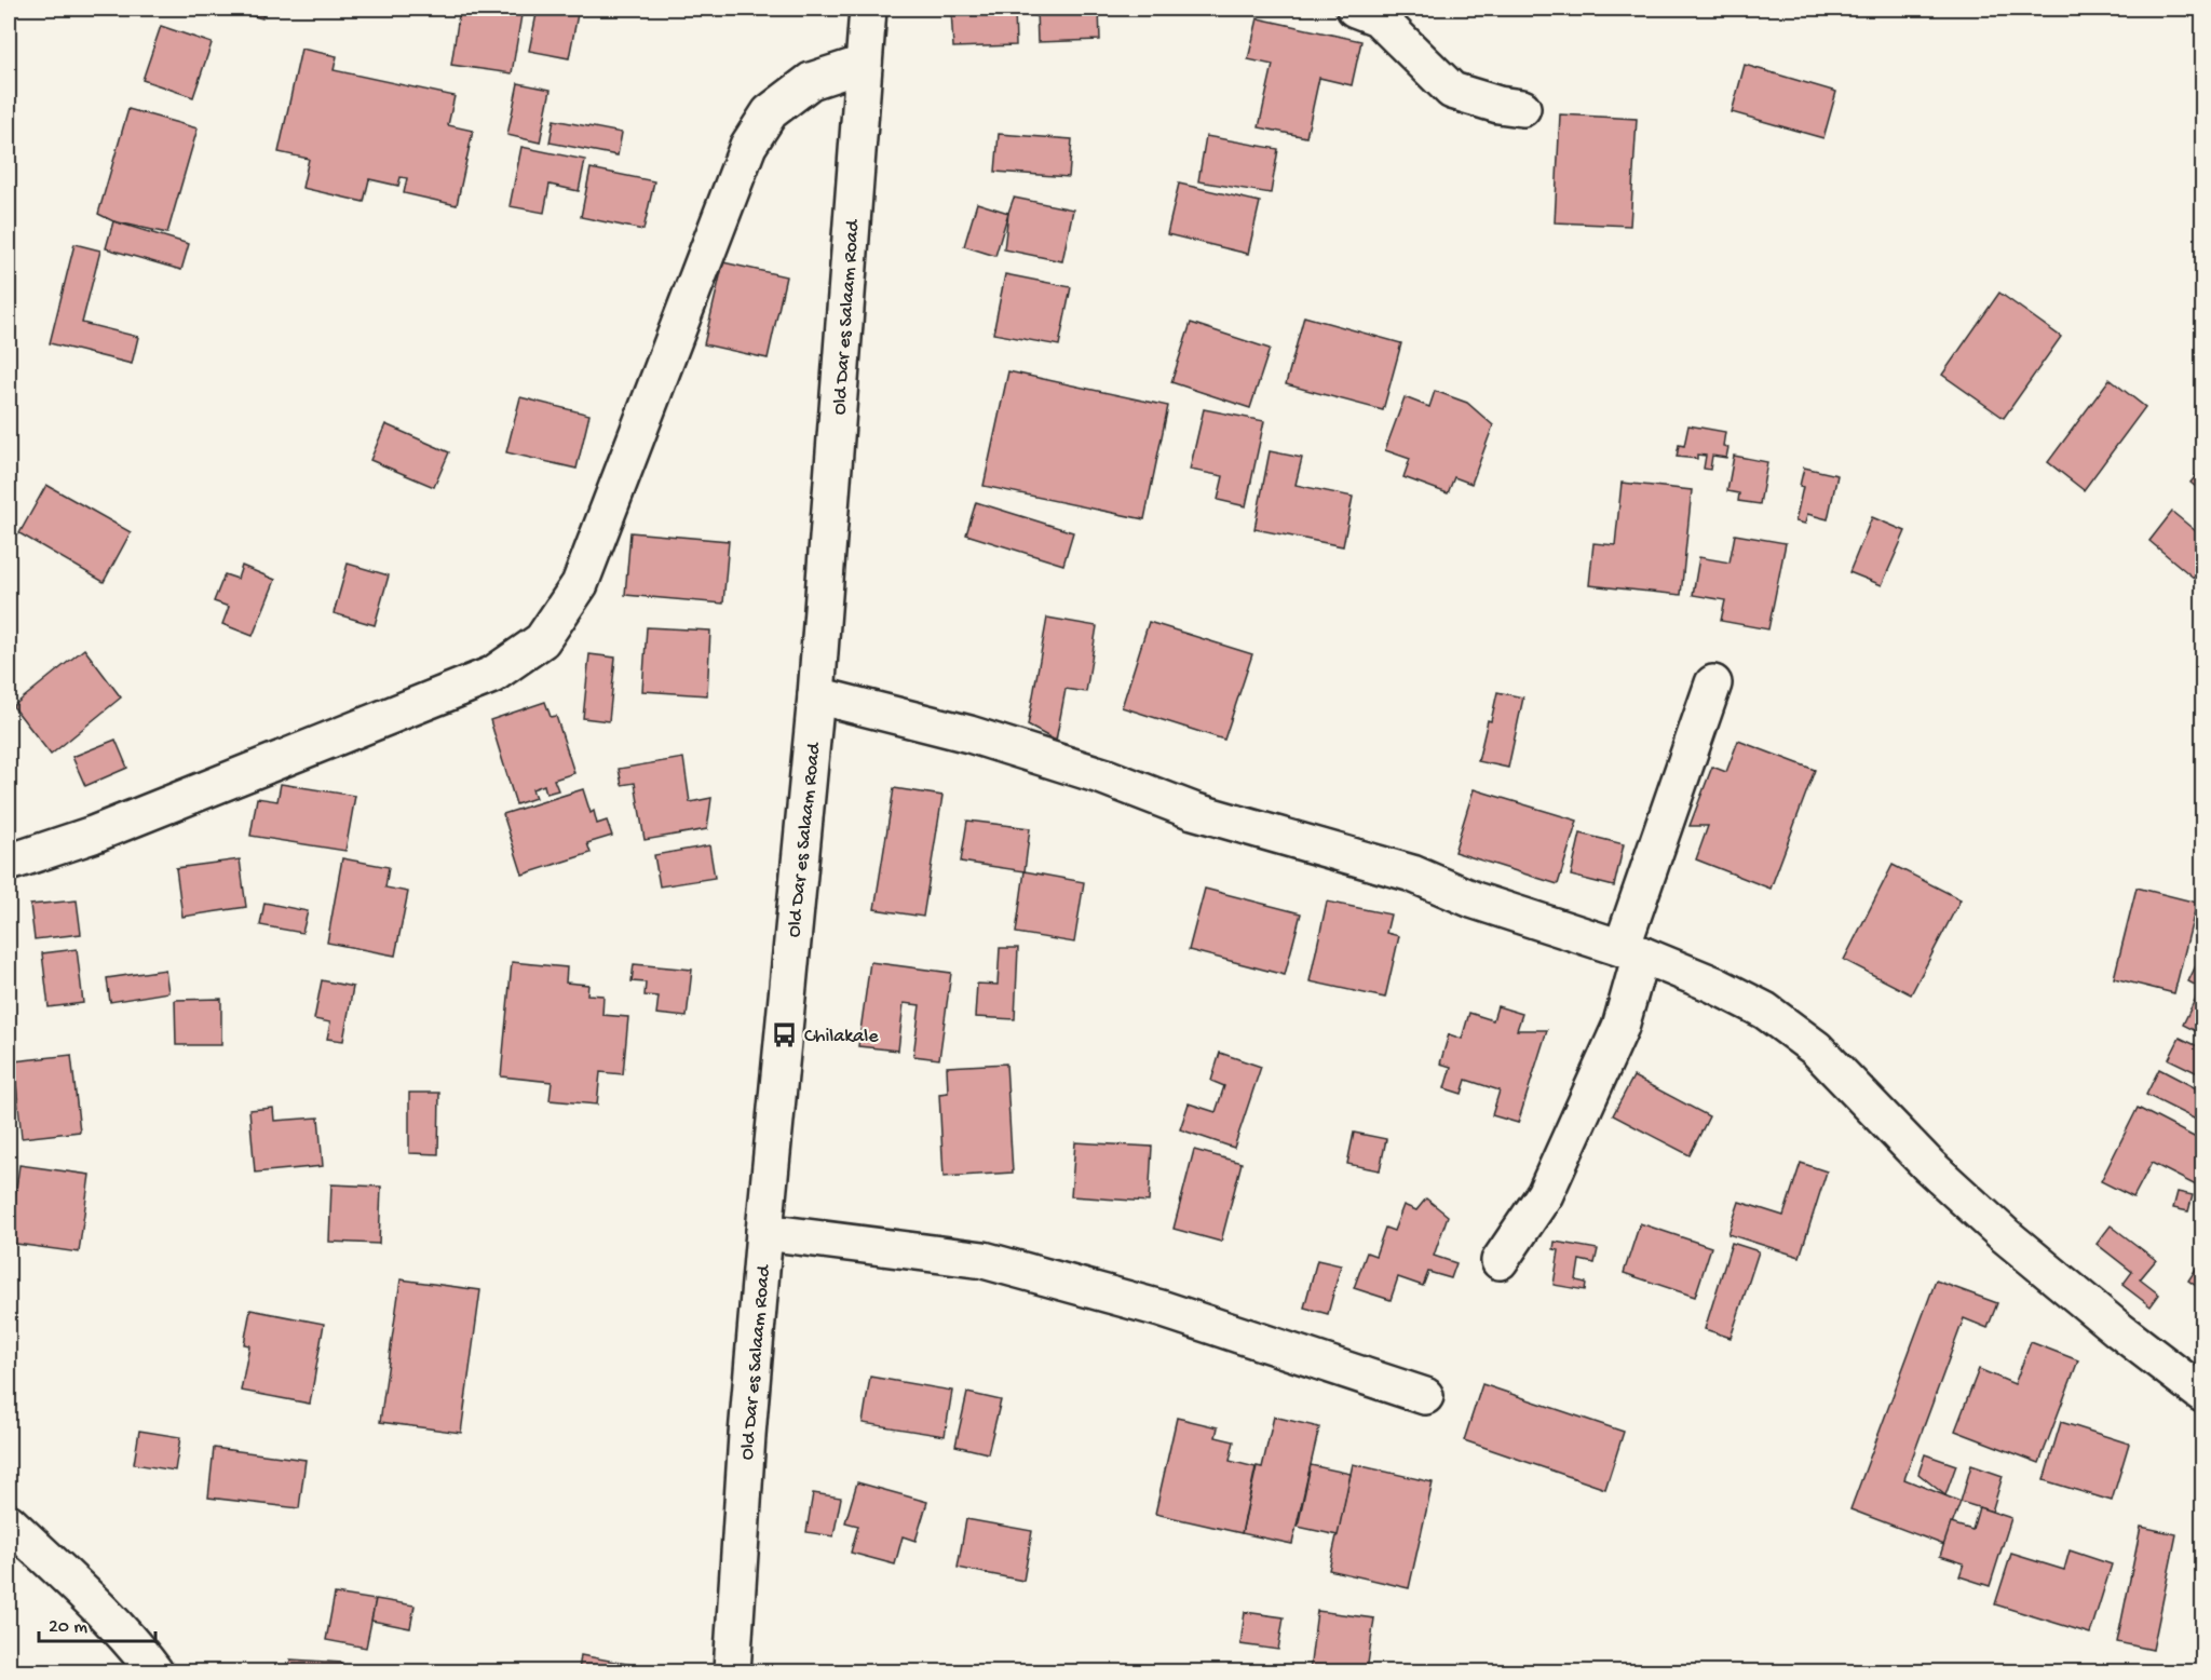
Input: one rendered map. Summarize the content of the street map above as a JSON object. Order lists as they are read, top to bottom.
{
  "streets": {
    "street": ["Old Dar es Salaam Road"]
  },
  "places": {
    "bus stop": ["Chilakale"]
  },
  "scale_bar": "20 m"
}
